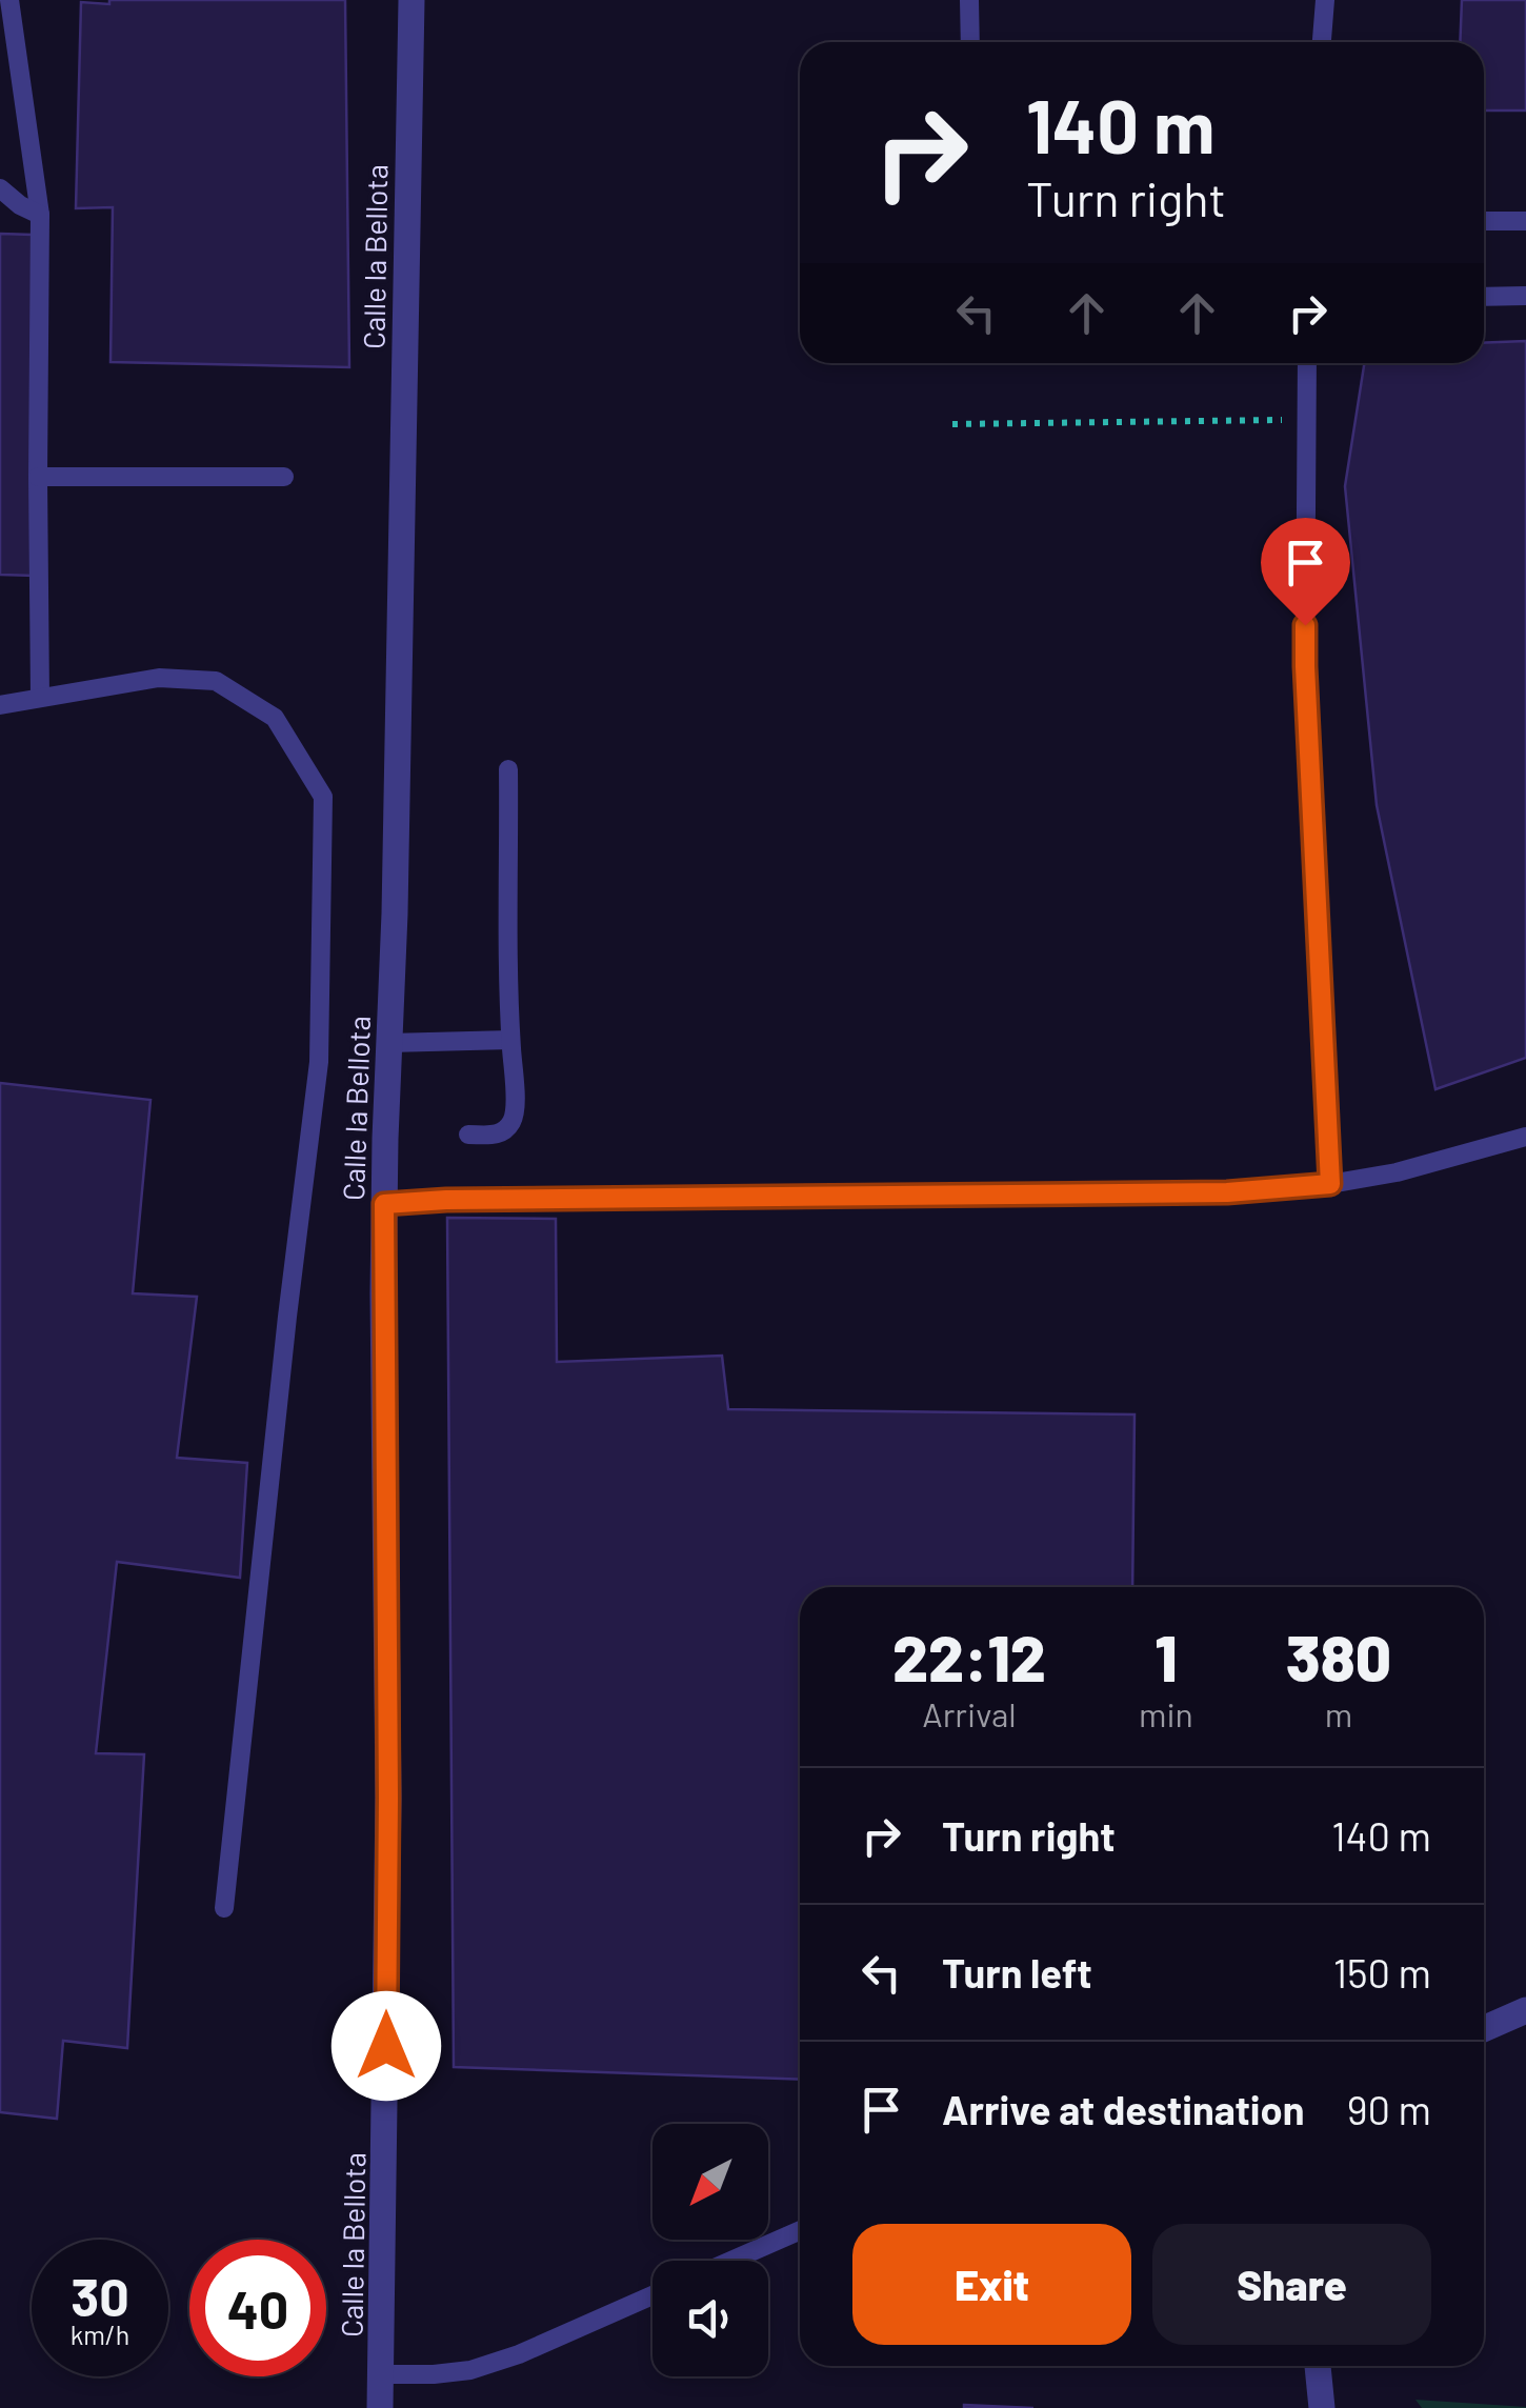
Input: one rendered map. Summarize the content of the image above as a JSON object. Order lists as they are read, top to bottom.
{
  "streets": {
    "street": ["Calle la Bellota"]
  },
  "north": "bottom left",
  "page": {
    "turn": ["140 m", "Turn right"],
    "eta": [
      "22:12",
      "Arrival",
      "1",
      "min",
      "380",
      "m"
    ],
    "list": [
      {
        "name": "Turn right",
        "value": "140 m"
      },
      {
        "name": "Turn left",
        "value": "150 m"
      },
      {
        "name": "Arrive at destination",
        "value": "90 m"
      }
    ],
    "buttons": ["Exit", "Share"],
    "speed": "30 km/h",
    "limit": "40"
  }
}
